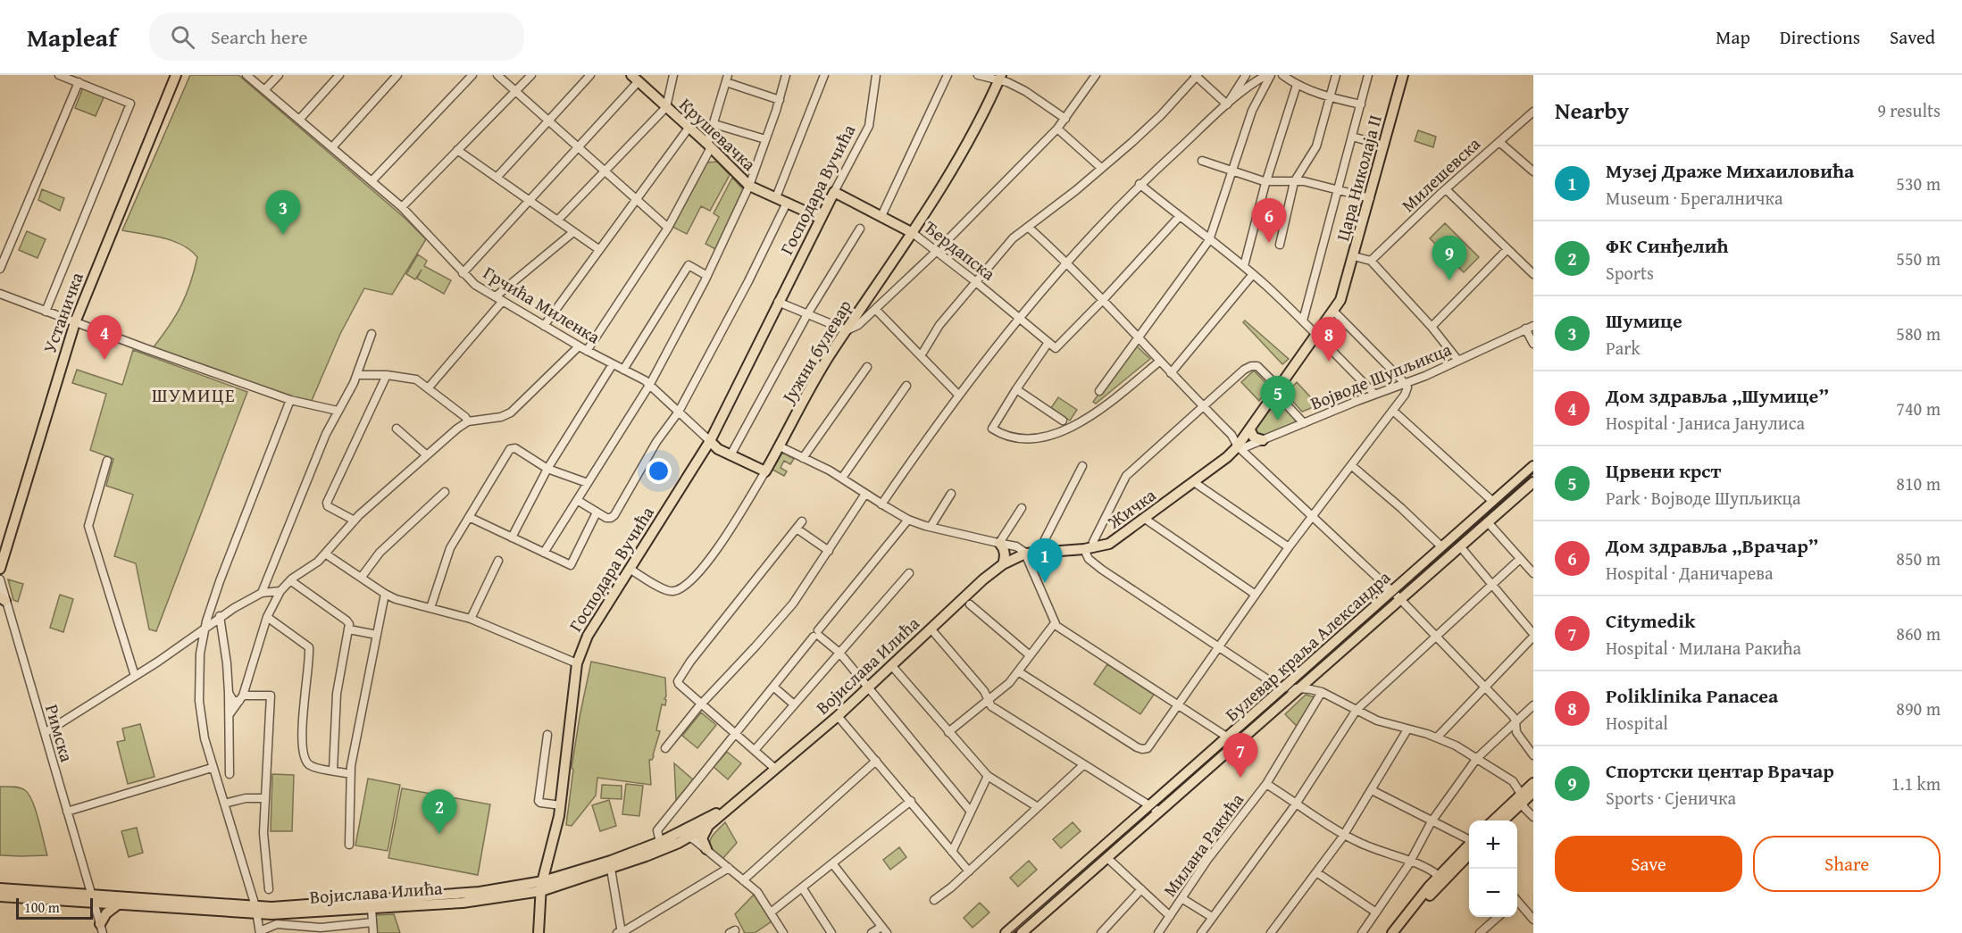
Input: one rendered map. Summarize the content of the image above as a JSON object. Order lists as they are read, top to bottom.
{
  "streets": {
    "main road": [
      "Крушевачка",
      "Цара Николаја II",
      "Господара Вучића",
      "Ђердапска",
      "Грчића Миленка",
      "Устаничка",
      "Јужни булевар",
      "Жичка",
      "Булевар краља Александра",
      "Војислава Илића"
    ],
    "street": [
      "Милешевска",
      "Војводе Шупљикца",
      "Римска",
      "Милана Ракића"
    ]
  },
  "crossings": [
    ["Крушевачка", "Господара Вучића"],
    ["Господара Вучића", "Ђердапска"],
    ["Господара Вучића", "Грчића Миленка"],
    ["Господара Вучића", "Јужни булевар"],
    ["Господара Вучића", "Војислава Илића"],
    ["Ђердапска", "Јужни булевар"],
    ["Грчића Миленка", "Јужни булевар"],
    ["Војводе Шупљикца", "Жичка"],
    ["Жичка", "Војислава Илића"],
    ["Војислава Илића", "Римска"]
  ],
  "districts": ["ШУМИЦЕ"],
  "scale_bar": "100 m",
  "page": {
    "header": "Mapleaf",
    "search": "Search here",
    "nav": ["Map", "Directions", "Saved"],
    "heading": ["Nearby", "9 results"],
    "list": [
      {
        "mark": "1",
        "name": "Музеј Драже Михаиловића",
        "note": "Museum · Брегалничка",
        "value": "530 m"
      },
      {
        "mark": "2",
        "name": "ФК Синђелић",
        "note": "Sports",
        "value": "550 m"
      },
      {
        "mark": "3",
        "name": "Шумице",
        "note": "Park",
        "value": "580 m"
      },
      {
        "mark": "4",
        "name": "Дом здравља „Шумице”",
        "note": "Hospital · Јаниса Јанулиса",
        "value": "740 m"
      },
      {
        "mark": "5",
        "name": "Црвени крст",
        "note": "Park · Војводе Шупљикца",
        "value": "810 m"
      },
      {
        "mark": "6",
        "name": "Дом здравља „Врачар”",
        "note": "Hospital · Даничарева",
        "value": "850 m"
      },
      {
        "mark": "7",
        "name": "Citymedik",
        "note": "Hospital · Милана Ракића",
        "value": "860 m"
      },
      {
        "mark": "8",
        "name": "Poliklinika Panacea",
        "note": "Hospital",
        "value": "890 m"
      },
      {
        "mark": "9",
        "name": "Спортски центар Врачар",
        "note": "Sports · Сјеничка",
        "value": "1.1 km"
      }
    ],
    "pins": [
      "3",
      "6",
      "9",
      "4",
      "8",
      "5",
      "1",
      "7",
      "2"
    ],
    "buttons": ["Save", "Share"],
    "map_buttons": ["+", "−"],
    "scale": "100 m"
  }
}
